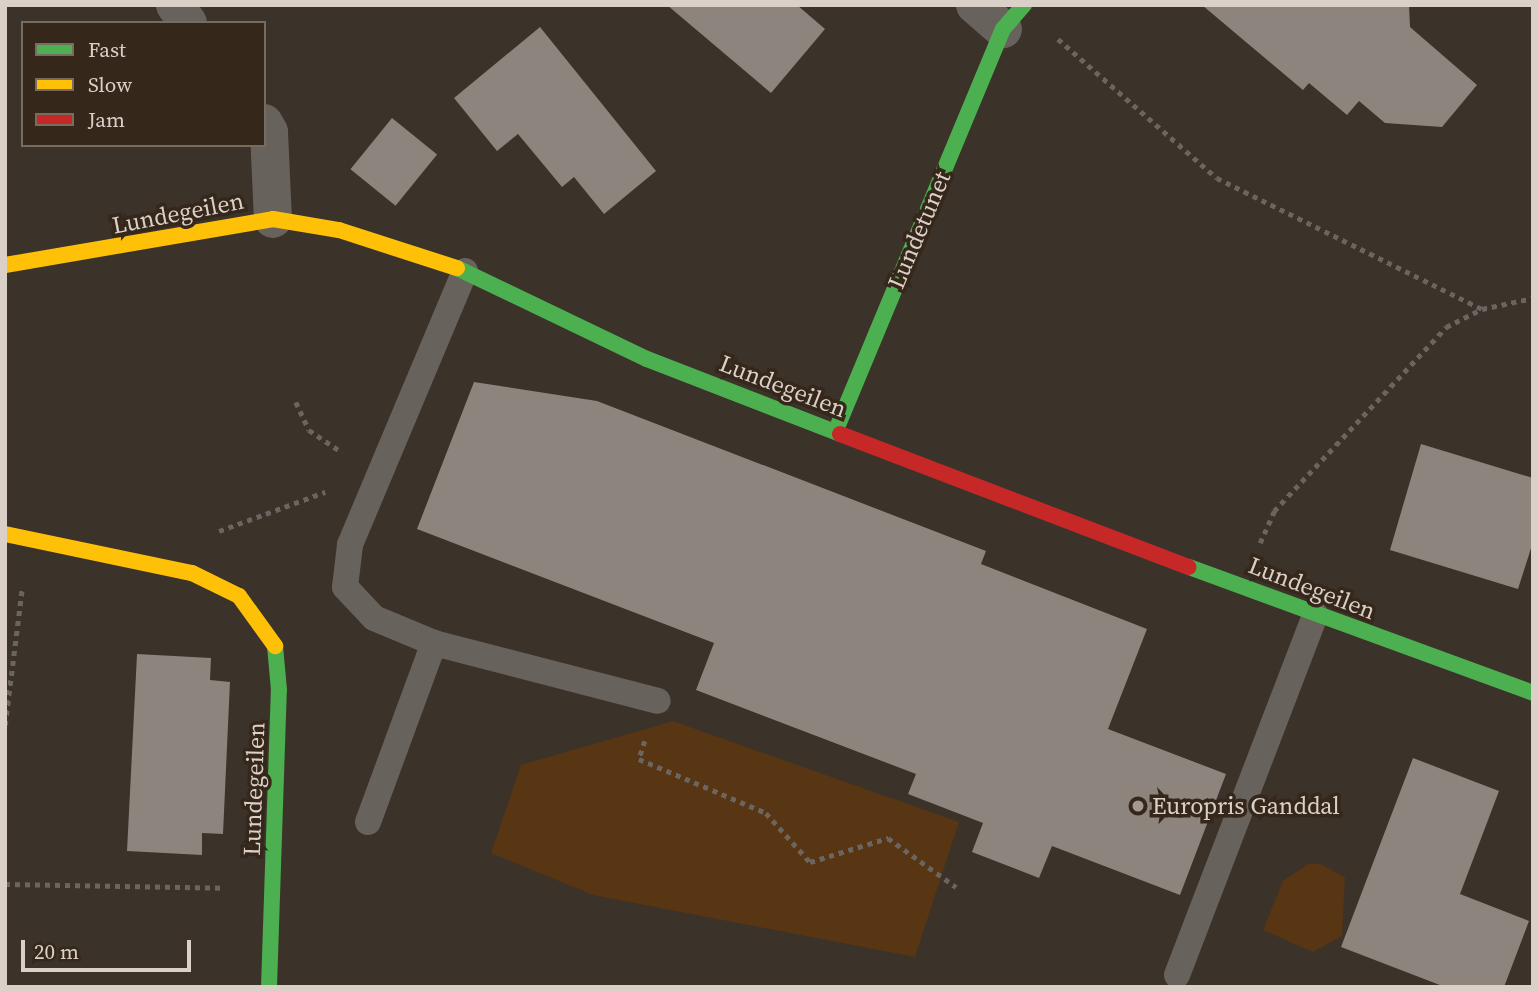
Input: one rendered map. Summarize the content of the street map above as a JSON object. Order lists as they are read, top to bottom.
{
  "streets": {
    "street": ["Lundegeilen", "Lundetunet"]
  },
  "crossings": [
    ["Lundegeilen", "Lundetunet"]
  ],
  "places": ["Europris Ganddal"],
  "legend": ["Fast", "Slow", "Jam"],
  "scale_bar": "20 m"
}
